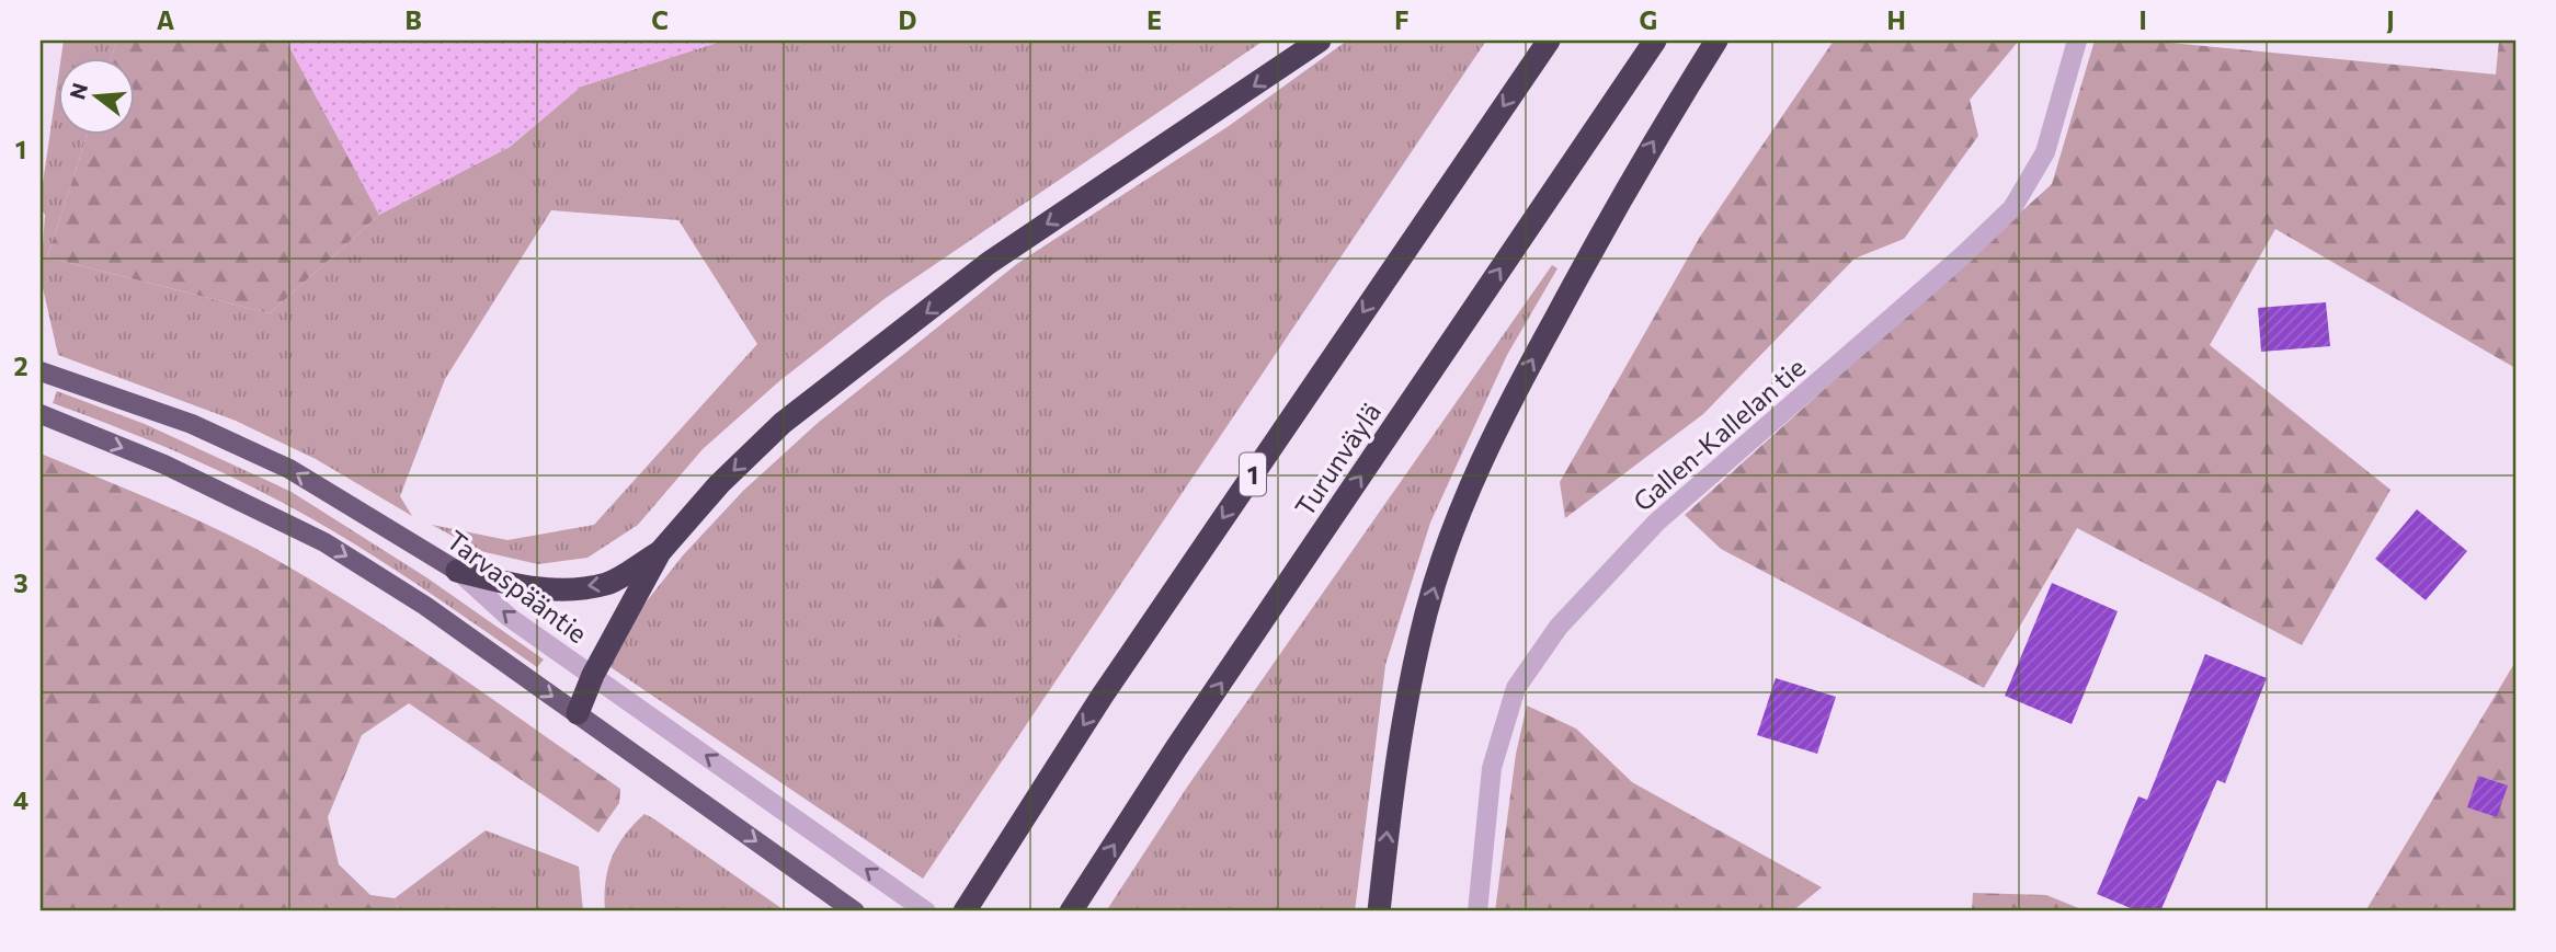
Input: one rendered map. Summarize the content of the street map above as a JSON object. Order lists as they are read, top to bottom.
{
  "streets": {
    "highway": ["Turunväylä", "1"],
    "main road": ["Tarvaspääntie"],
    "street": ["Gallen-Kallelan tie"]
  },
  "north": "left",
  "grid": {
    "columns": [
      "A",
      "B",
      "C",
      "D",
      "E",
      "F",
      "G",
      "H",
      "I",
      "J"
    ],
    "rows": [
      "1",
      "2",
      "3",
      "4"
    ]
  }
}
